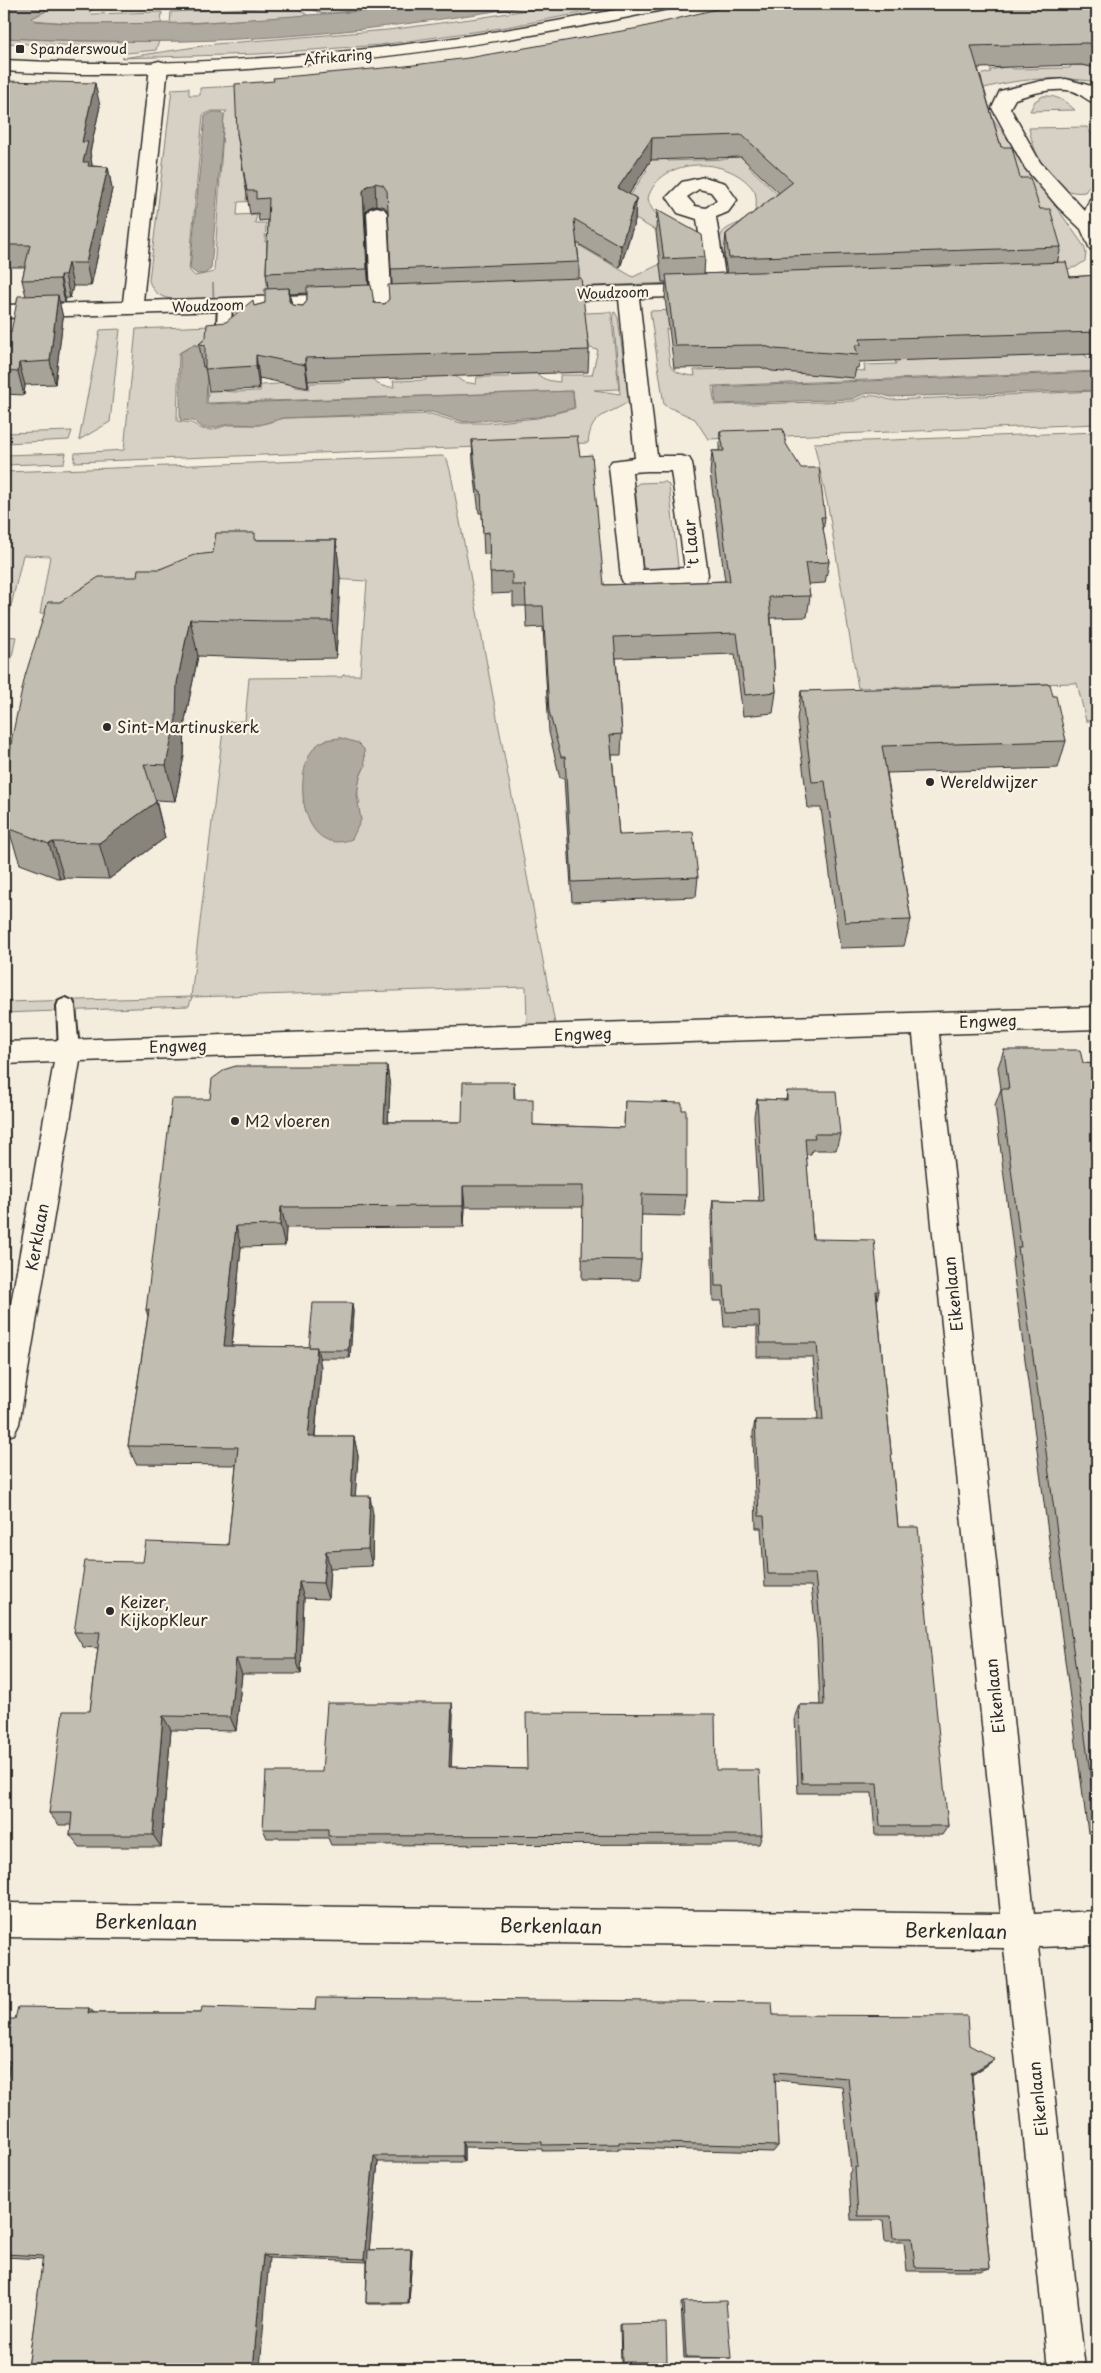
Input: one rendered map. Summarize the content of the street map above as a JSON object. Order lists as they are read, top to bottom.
{
  "streets": {
    "street": [
      "Afrikaring",
      "Woudzoom",
      "'t Laar",
      "Engweg",
      "Kerklaan",
      "Eikenlaan",
      "Berkenlaan"
    ]
  },
  "crossings": [
    ["Engweg", "Kerklaan"],
    ["Engweg", "Eikenlaan"],
    ["Eikenlaan", "Berkenlaan"]
  ],
  "places": {
    "transit": ["Spanderswoud"],
    "other": [
      "Sint-Martinuskerk",
      "Wereldwijzer",
      "M2 vloeren",
      "Keizer, KijkopKleur"
    ]
  }
}
